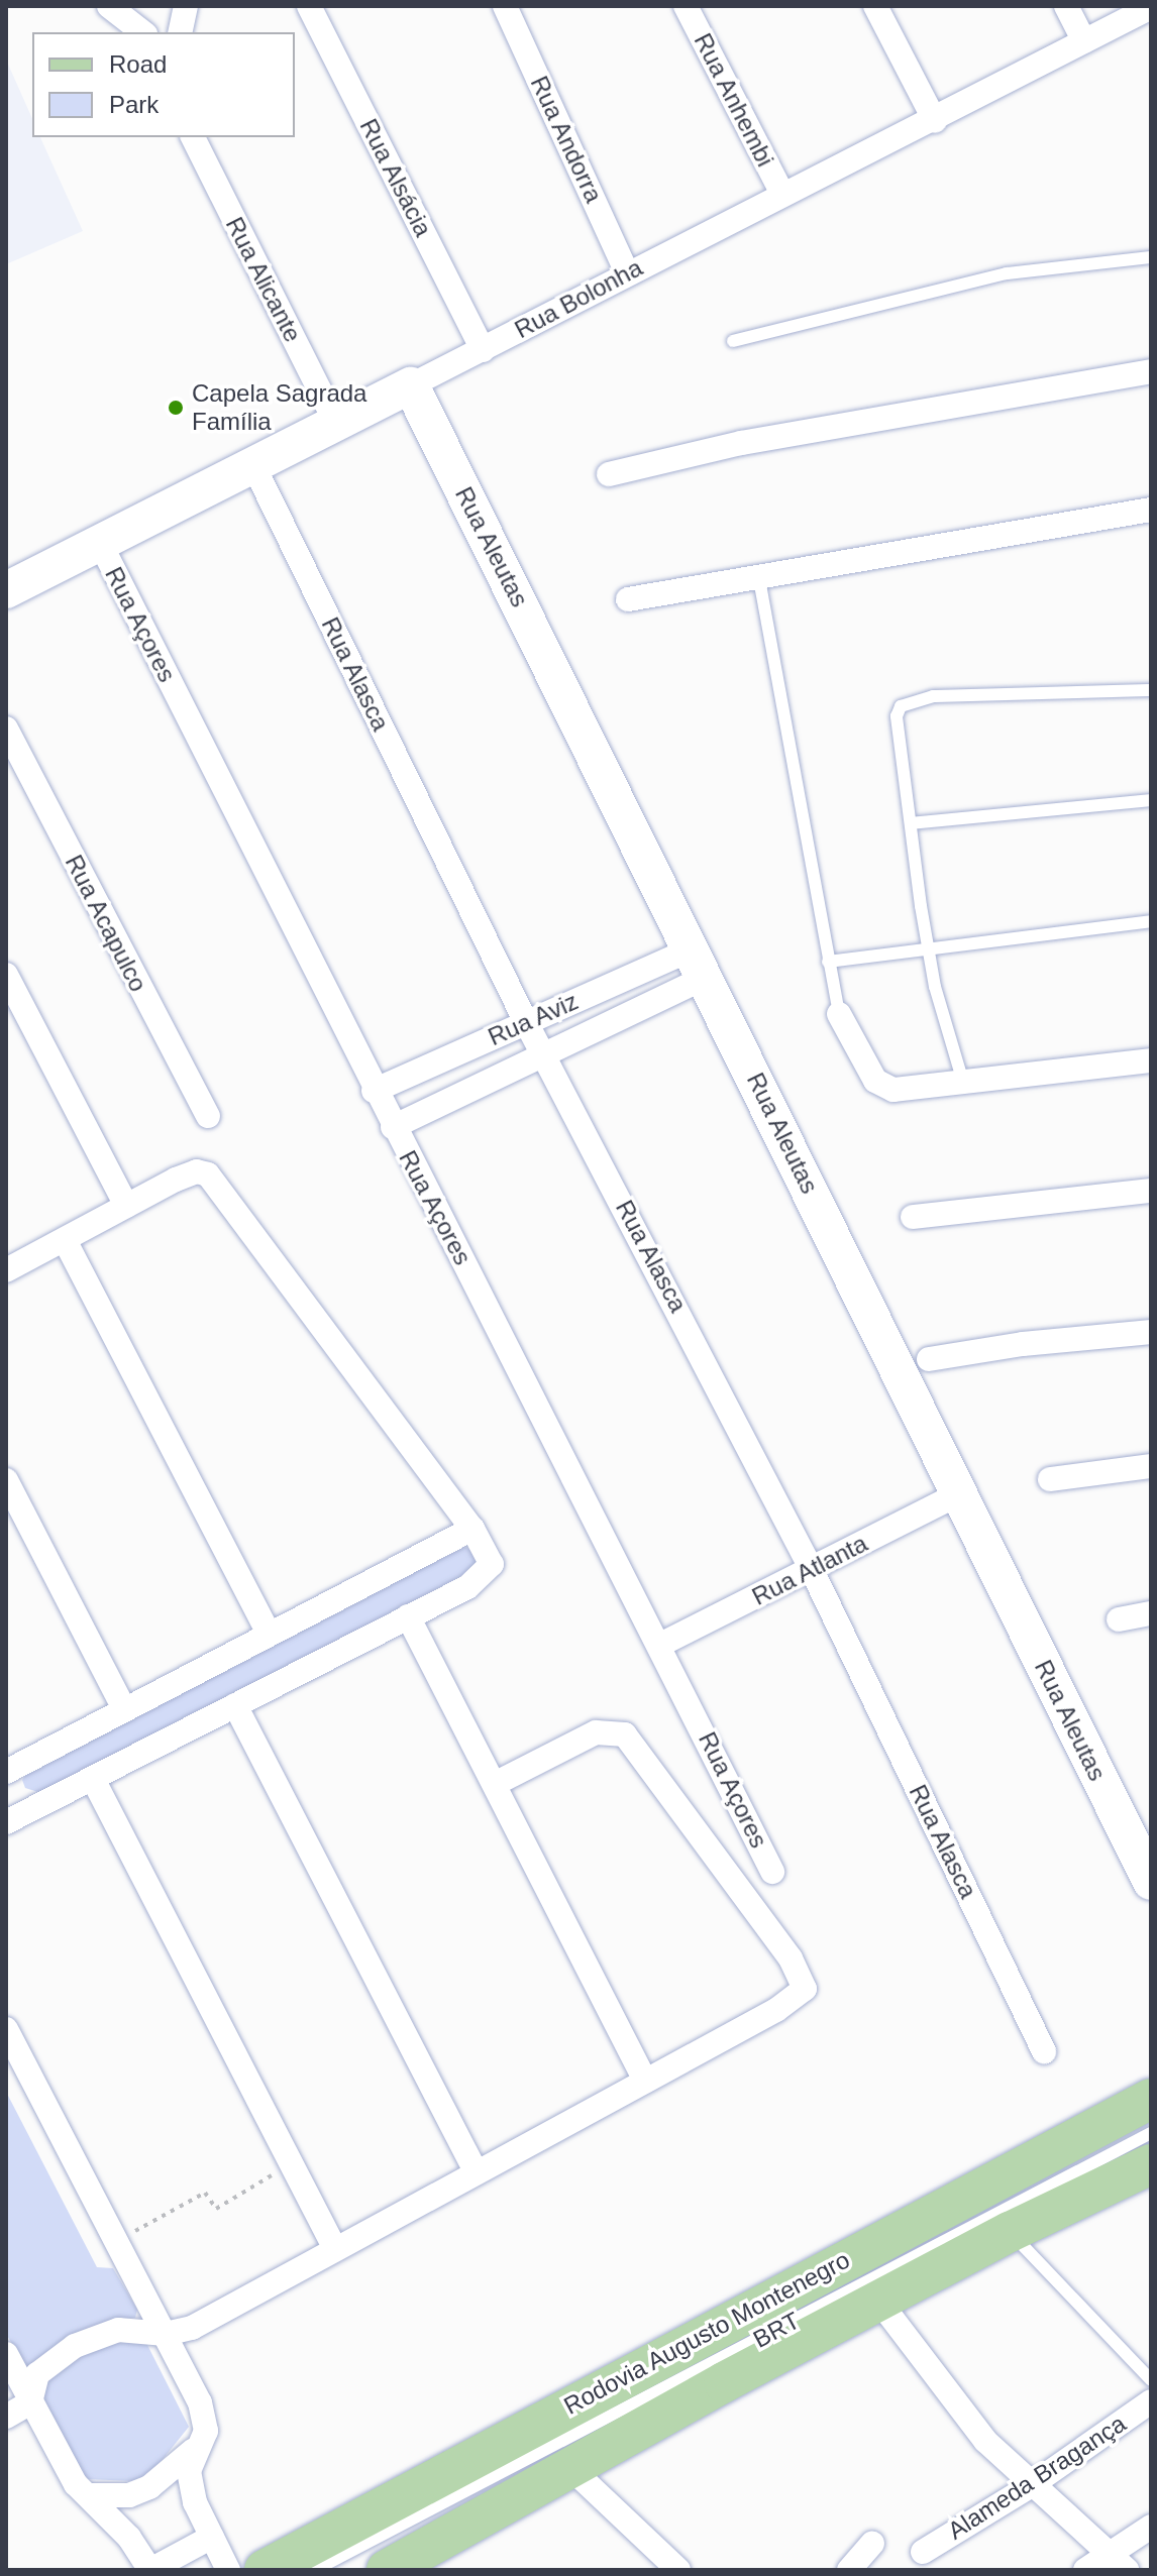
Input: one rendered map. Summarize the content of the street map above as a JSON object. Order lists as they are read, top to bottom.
{
  "streets": {
    "main road": ["Rodovia Augusto Montenegro"],
    "street": [
      "Rua Anhembi",
      "Rua Andorra",
      "Rua Alsácia",
      "Rua Alicante",
      "Rua Bolonha",
      "Rua Aleutas",
      "Rua Açores",
      "Rua Alasca",
      "Rua Acapulco",
      "Rua Aviz",
      "Rua Atlanta",
      "Alameda Bragança"
    ],
    "lane": ["BRT"]
  },
  "crossings": [
    ["Rua Anhembi", "Rua Bolonha"],
    ["Rua Andorra", "Rua Bolonha"],
    ["Rua Alsácia", "Rua Bolonha"],
    ["Rua Alicante", "Rua Bolonha"],
    ["Rua Bolonha", "Rua Aleutas"],
    ["Rua Bolonha", "Rua Açores"],
    ["Rua Bolonha", "Rua Alasca"],
    ["Rua Aleutas", "Rua Aviz"],
    ["Rua Aleutas", "Rua Atlanta"],
    ["Rua Açores", "Rua Aviz"],
    ["Rua Açores", "Rua Atlanta"],
    ["Rua Alasca", "Rua Aviz"],
    ["Rua Alasca", "Rua Atlanta"]
  ],
  "places": ["Capela Sagrada Família"],
  "legend": ["Road", "Park"]
}
